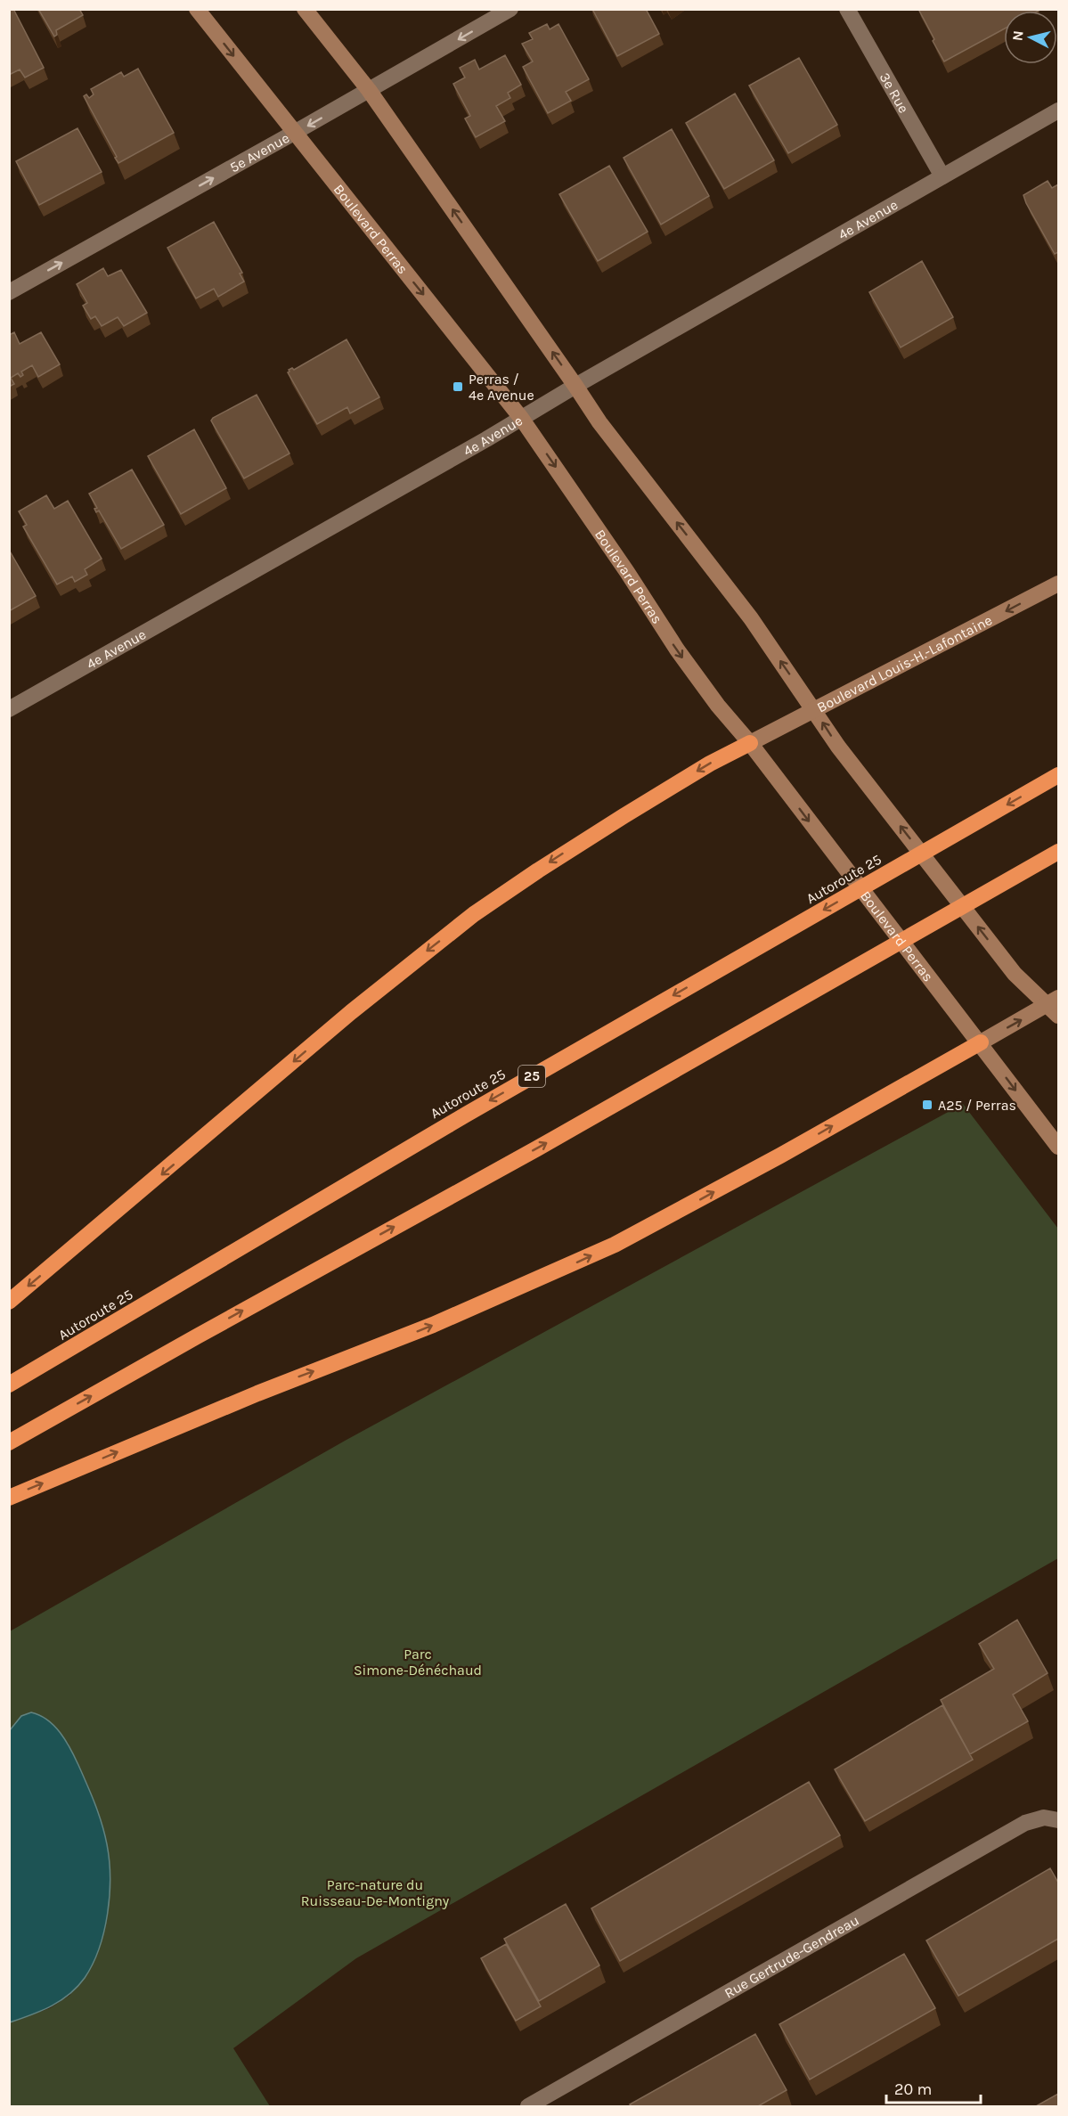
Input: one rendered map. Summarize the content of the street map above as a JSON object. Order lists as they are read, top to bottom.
{
  "streets": {
    "highway": ["Autoroute 25", "25"],
    "main road": ["Boulevard Perras", "Boulevard Louis-H.-Lafontaine"],
    "street": [
      "3e Rue",
      "5e Avenue",
      "4e Avenue",
      "Rue Gertrude-Gendreau"
    ]
  },
  "crossings": [
    ["3e Rue", "4e Avenue"],
    ["5e Avenue", "Boulevard Perras"],
    ["4e Avenue", "Boulevard Perras"],
    ["Boulevard Perras", "Boulevard Louis-H.-Lafontaine"]
  ],
  "one_way": ["Boulevard Louis-H.-Lafontaine"],
  "parks": ["Parc Simone-Dénéchaud", "Parc-nature du Ruisseau-De-Montigny"],
  "places": {
    "transit": ["Perras / 4e Avenue", "A25 / Perras"]
  },
  "scale_bar": "20 m",
  "north": "left"
}
